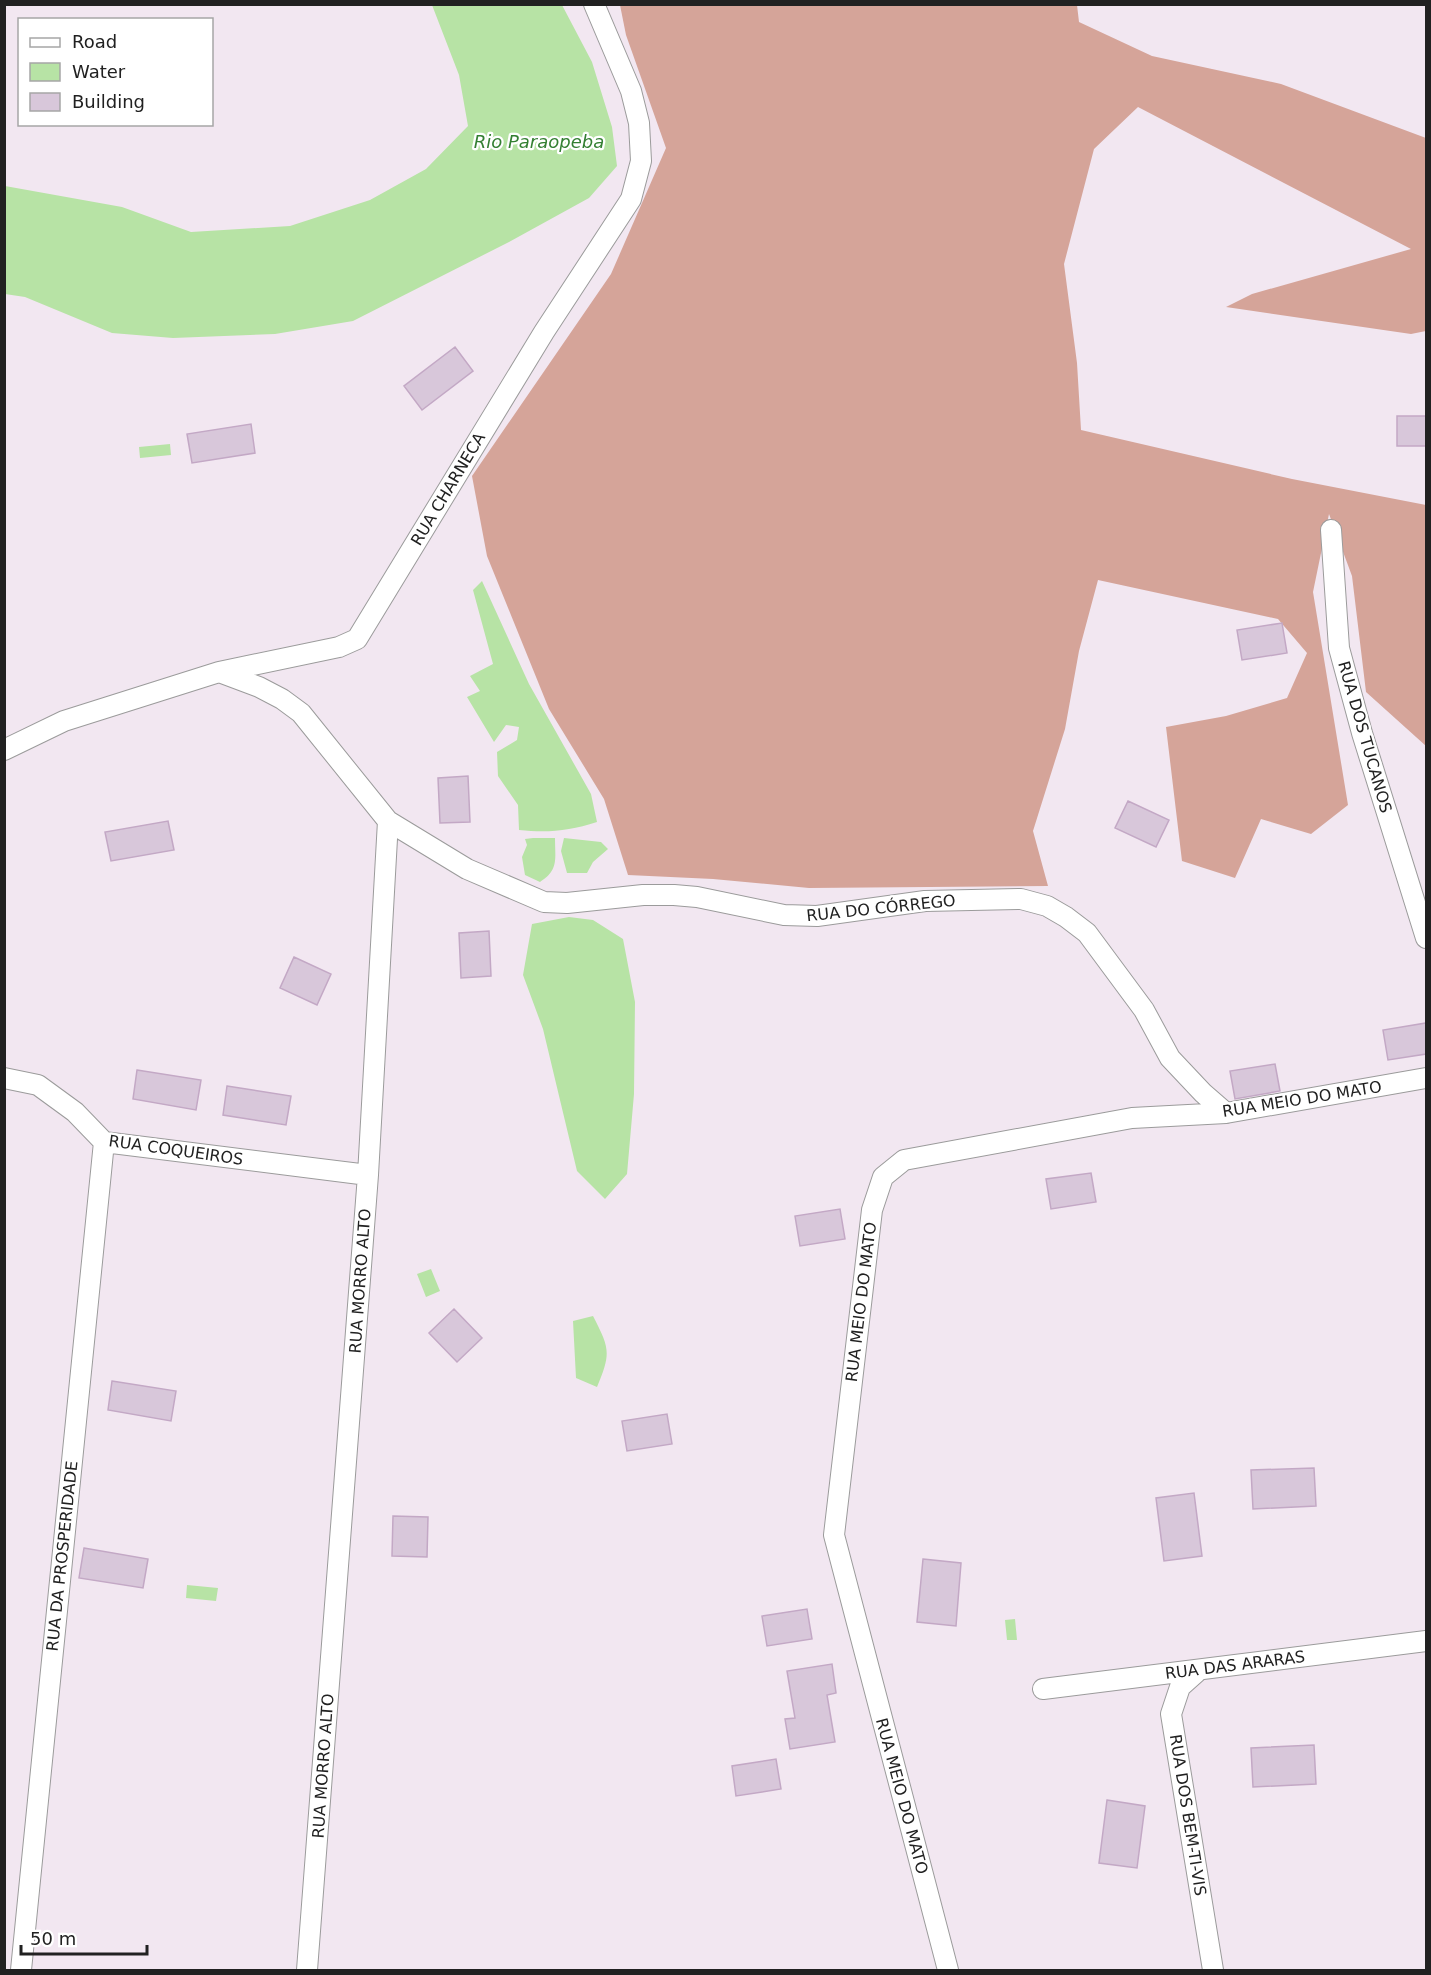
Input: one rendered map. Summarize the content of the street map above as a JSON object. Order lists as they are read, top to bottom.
{
  "streets": {
    "street": [
      "RUA CHARNECA",
      "RUA DOS TUCANOS",
      "RUA DO CÓRREGO",
      "RUA MEIO DO MATO",
      "RUA COQUEIROS",
      "RUA MORRO ALTO",
      "RUA DA PROSPERIDADE",
      "RUA DAS ARARAS",
      "RUA DOS BEM-TI-VIS"
    ]
  },
  "crossings": [
    ["RUA DO CÓRREGO", "RUA MEIO DO MATO"],
    ["RUA DO CÓRREGO", "RUA MORRO ALTO"],
    ["RUA COQUEIROS", "RUA MORRO ALTO"],
    ["RUA COQUEIROS", "RUA DA PROSPERIDADE"],
    ["RUA DAS ARARAS", "RUA DOS BEM-TI-VIS"]
  ],
  "water": ["Rio Paraopeba"],
  "legend": ["Road", "Water", "Building"],
  "scale_bar": "50 m"
}
